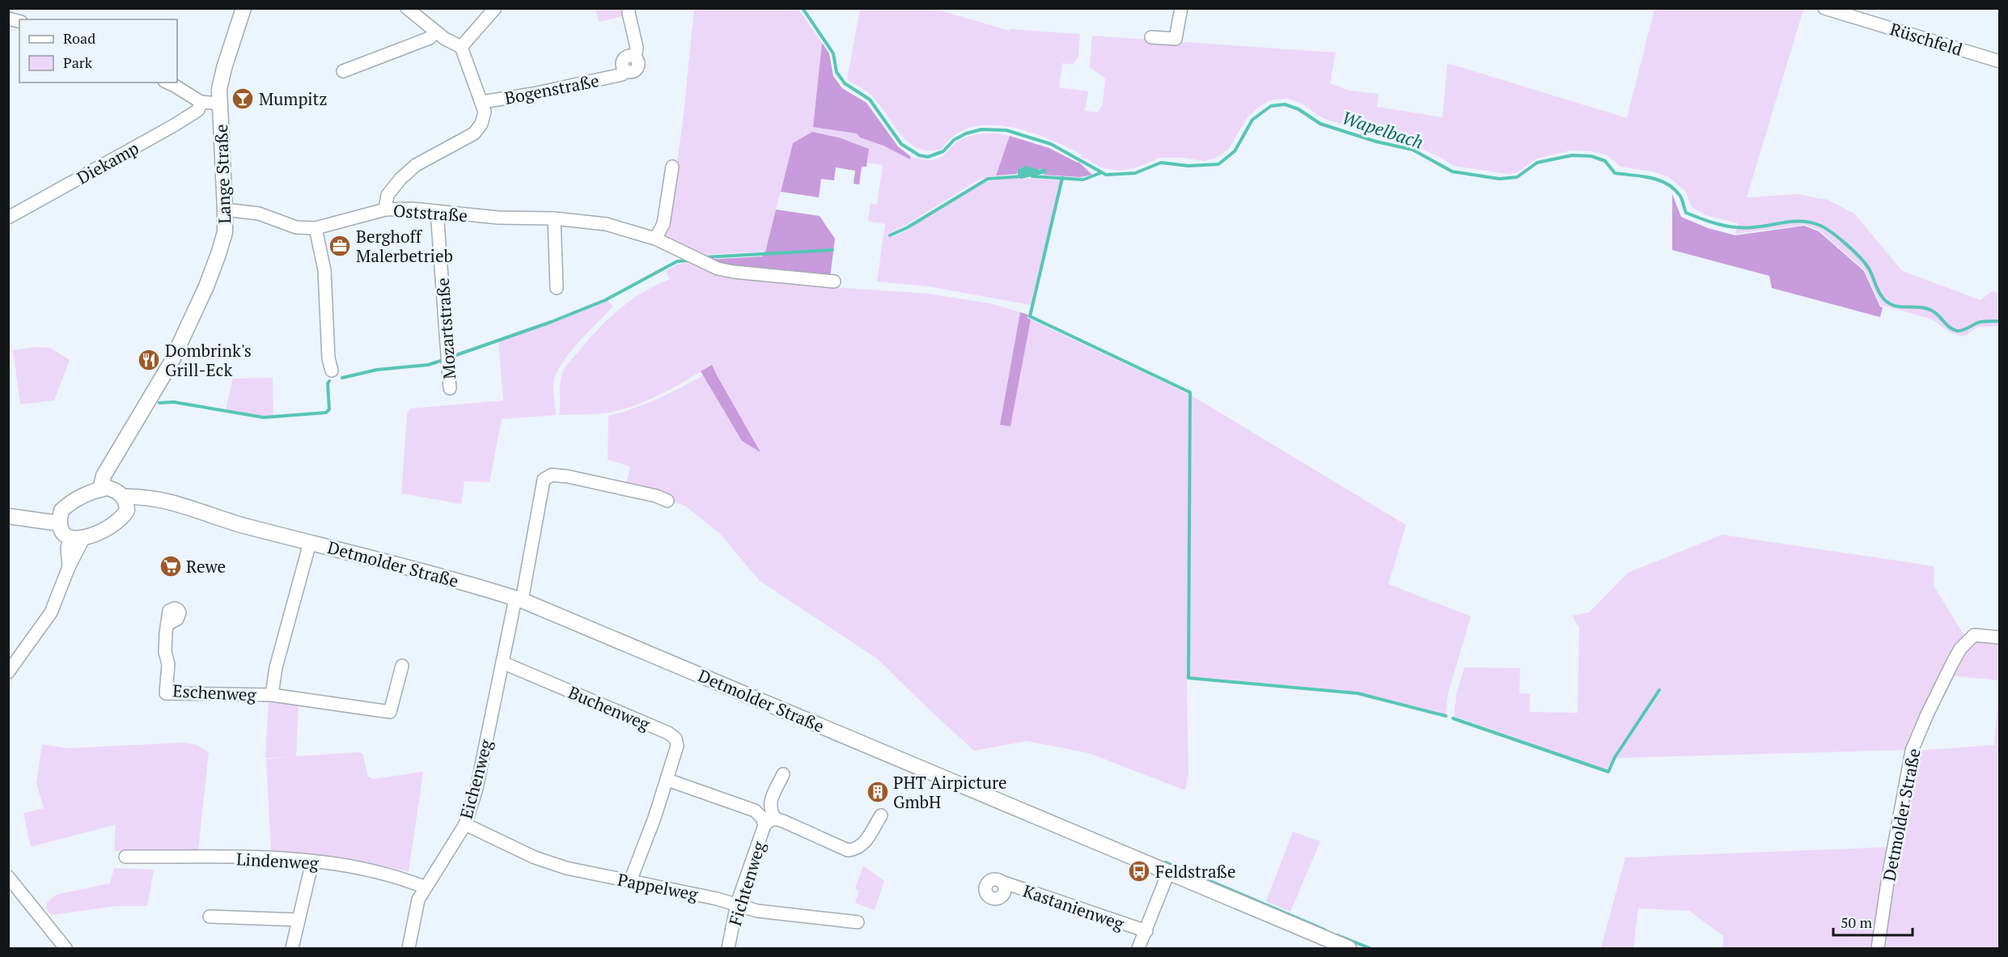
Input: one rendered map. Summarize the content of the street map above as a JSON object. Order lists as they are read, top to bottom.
{
  "streets": {
    "main road": ["Lange Straße", "Detmolder Straße"],
    "street": [
      "Rüschfeld",
      "Bogenstraße",
      "Diekamp",
      "Oststraße",
      "Mozartstraße",
      "Eschenweg",
      "Buchenweg",
      "Eichenweg",
      "Lindenweg",
      "Fichtenweg",
      "Pappelweg",
      "Kastanienweg"
    ]
  },
  "crossings": [
    ["Bogenstraße", "Oststraße"],
    ["Lange Straße", "Oststraße"],
    ["Lange Straße", "Detmolder Straße"],
    ["Oststraße", "Mozartstraße"],
    ["Detmolder Straße", "Eschenweg"],
    ["Detmolder Straße", "Eichenweg"],
    ["Buchenweg", "Eichenweg"],
    ["Buchenweg", "Pappelweg"],
    ["Eichenweg", "Lindenweg"],
    ["Eichenweg", "Pappelweg"],
    ["Fichtenweg", "Pappelweg"]
  ],
  "water": ["Wapelbach"],
  "places": {
    "bar": ["Mumpitz"],
    "office": ["Berghoff Malerbetrieb"],
    "restaurant": ["Dombrink's Grill-Eck"],
    "supermarket": ["Rewe"],
    "building": ["PHT Airpicture GmbH"],
    "bus stop": ["Feldstraße"]
  },
  "legend": ["Road", "Park"],
  "scale_bar": "50 m"
}
